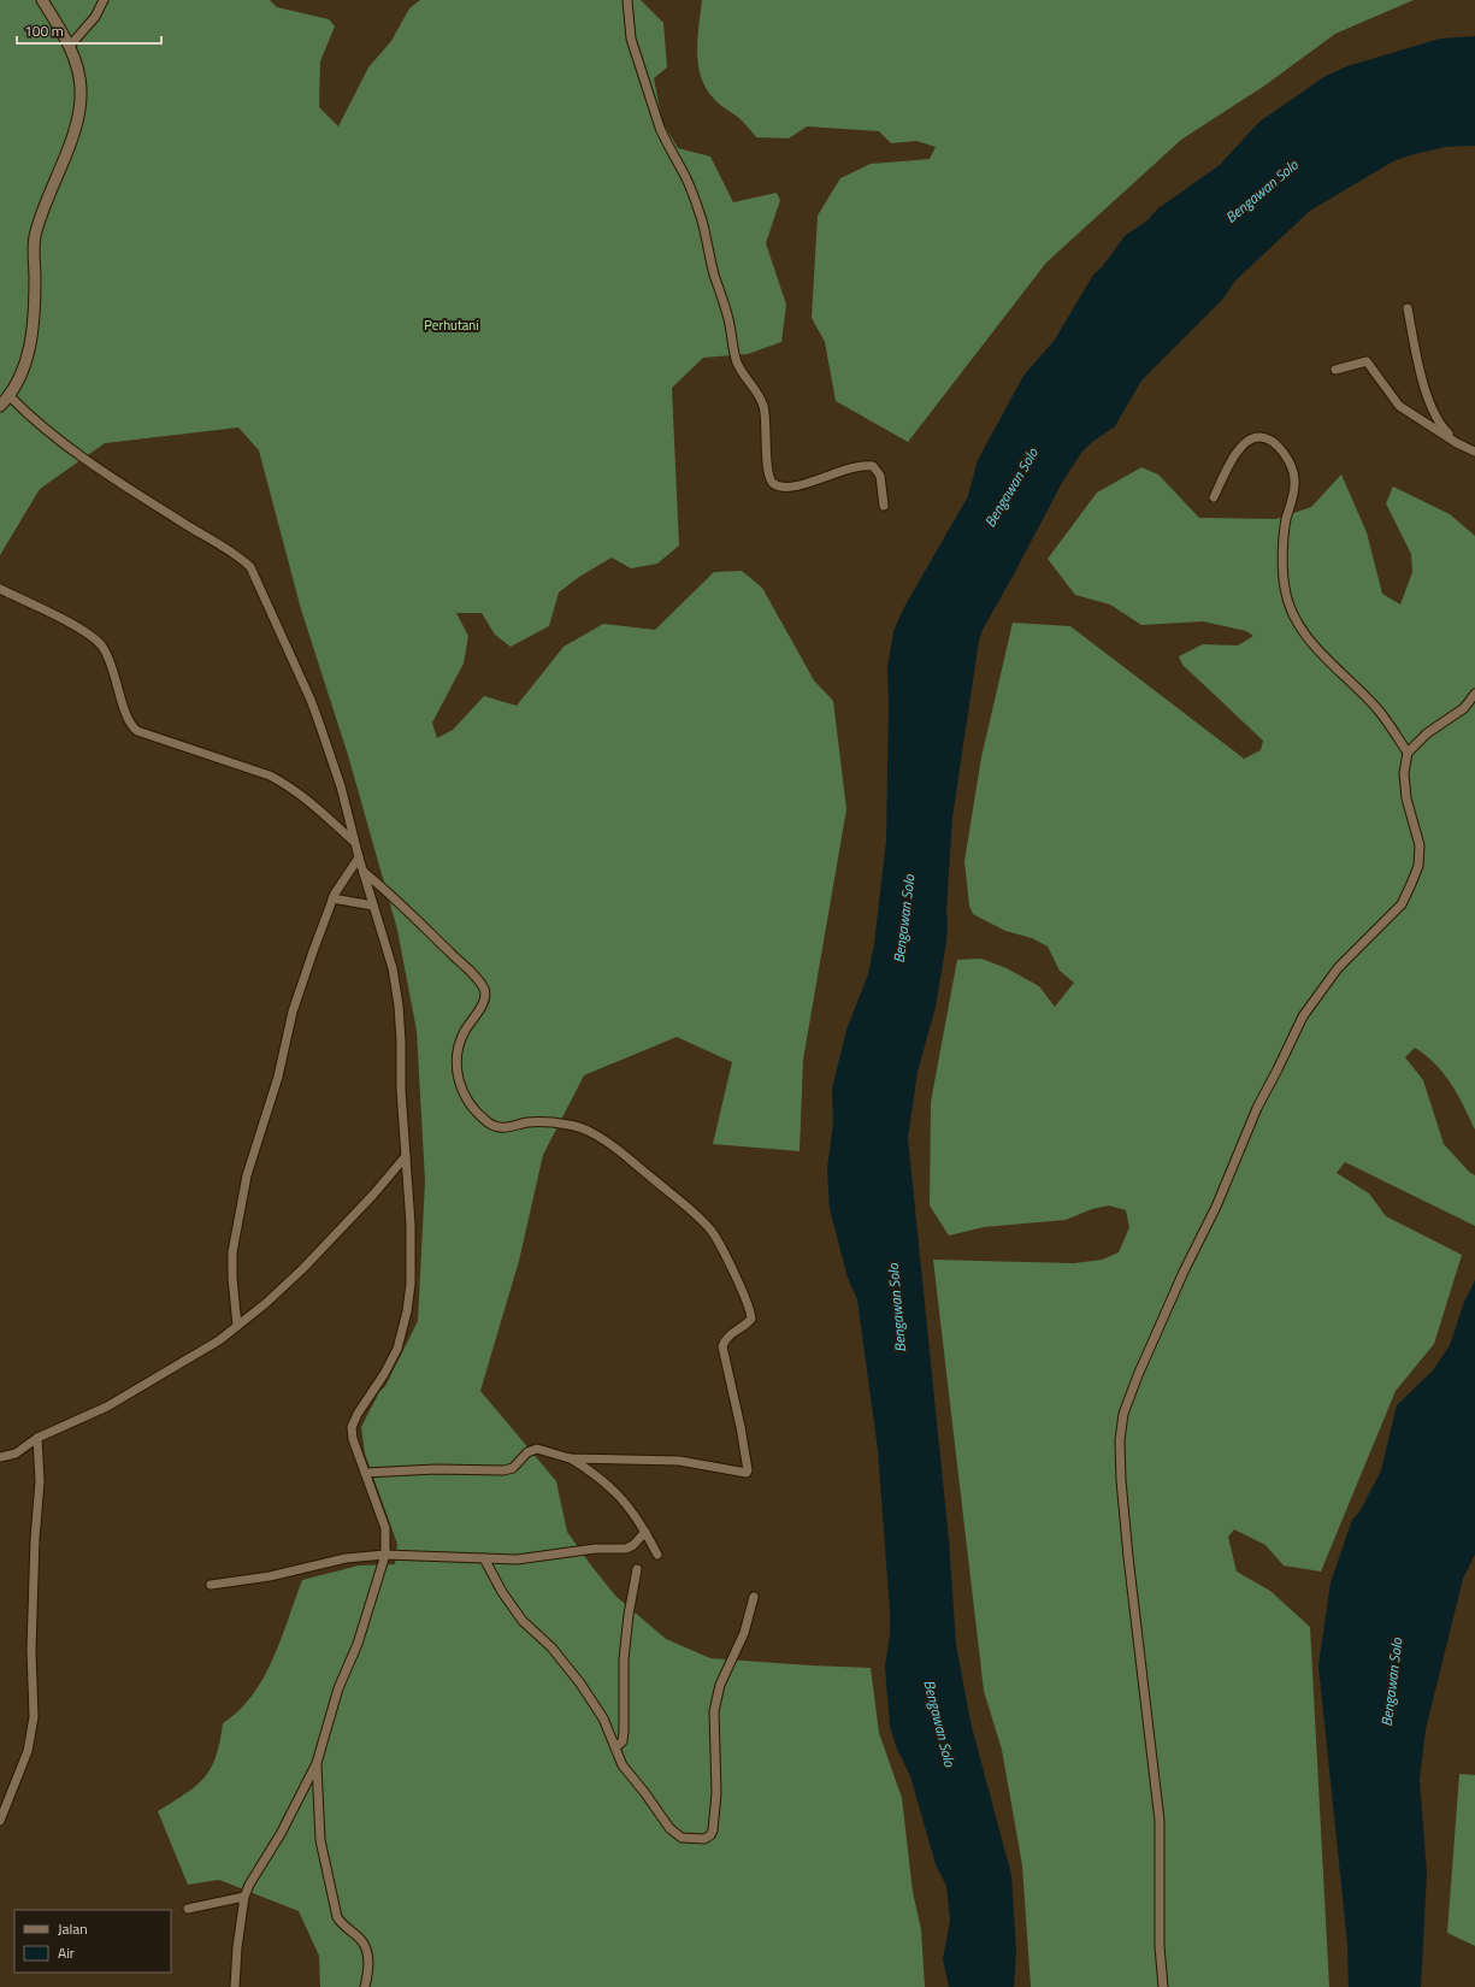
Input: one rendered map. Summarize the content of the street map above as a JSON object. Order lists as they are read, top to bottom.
{
  "water": ["Bengawan Solo"],
  "parks": ["Perhutani"],
  "legend": ["Jalan", "Air"],
  "scale_bar": "100 m"
}
